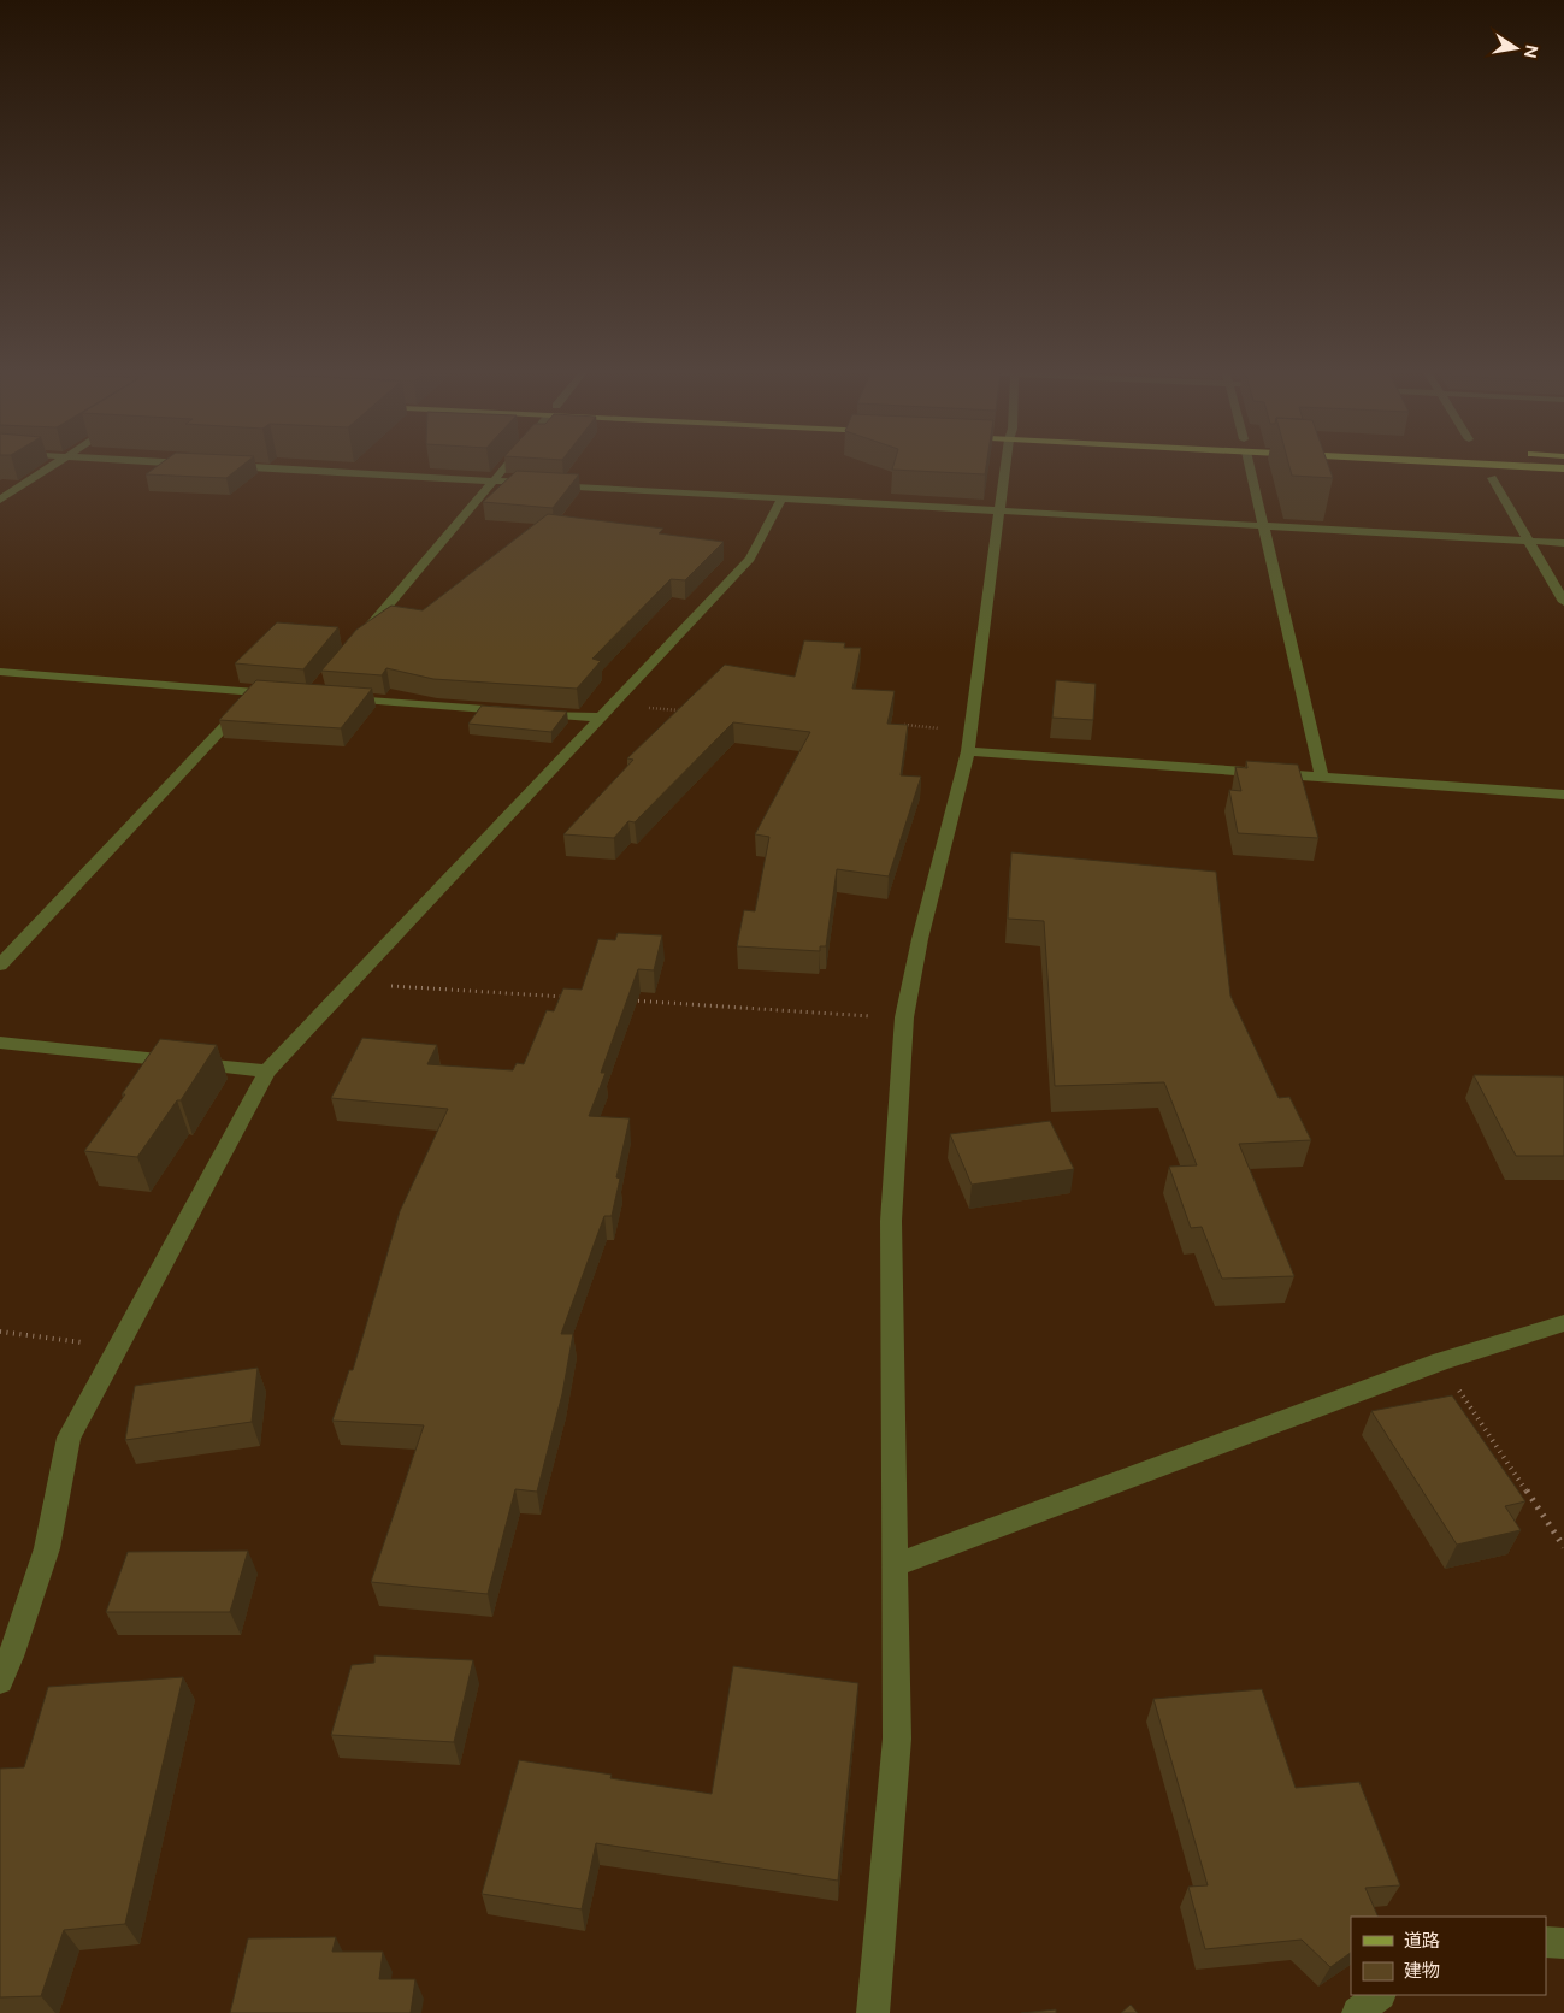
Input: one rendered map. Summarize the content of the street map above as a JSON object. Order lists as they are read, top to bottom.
{
  "legend": ["道路", "建物"],
  "north": "right"
}
